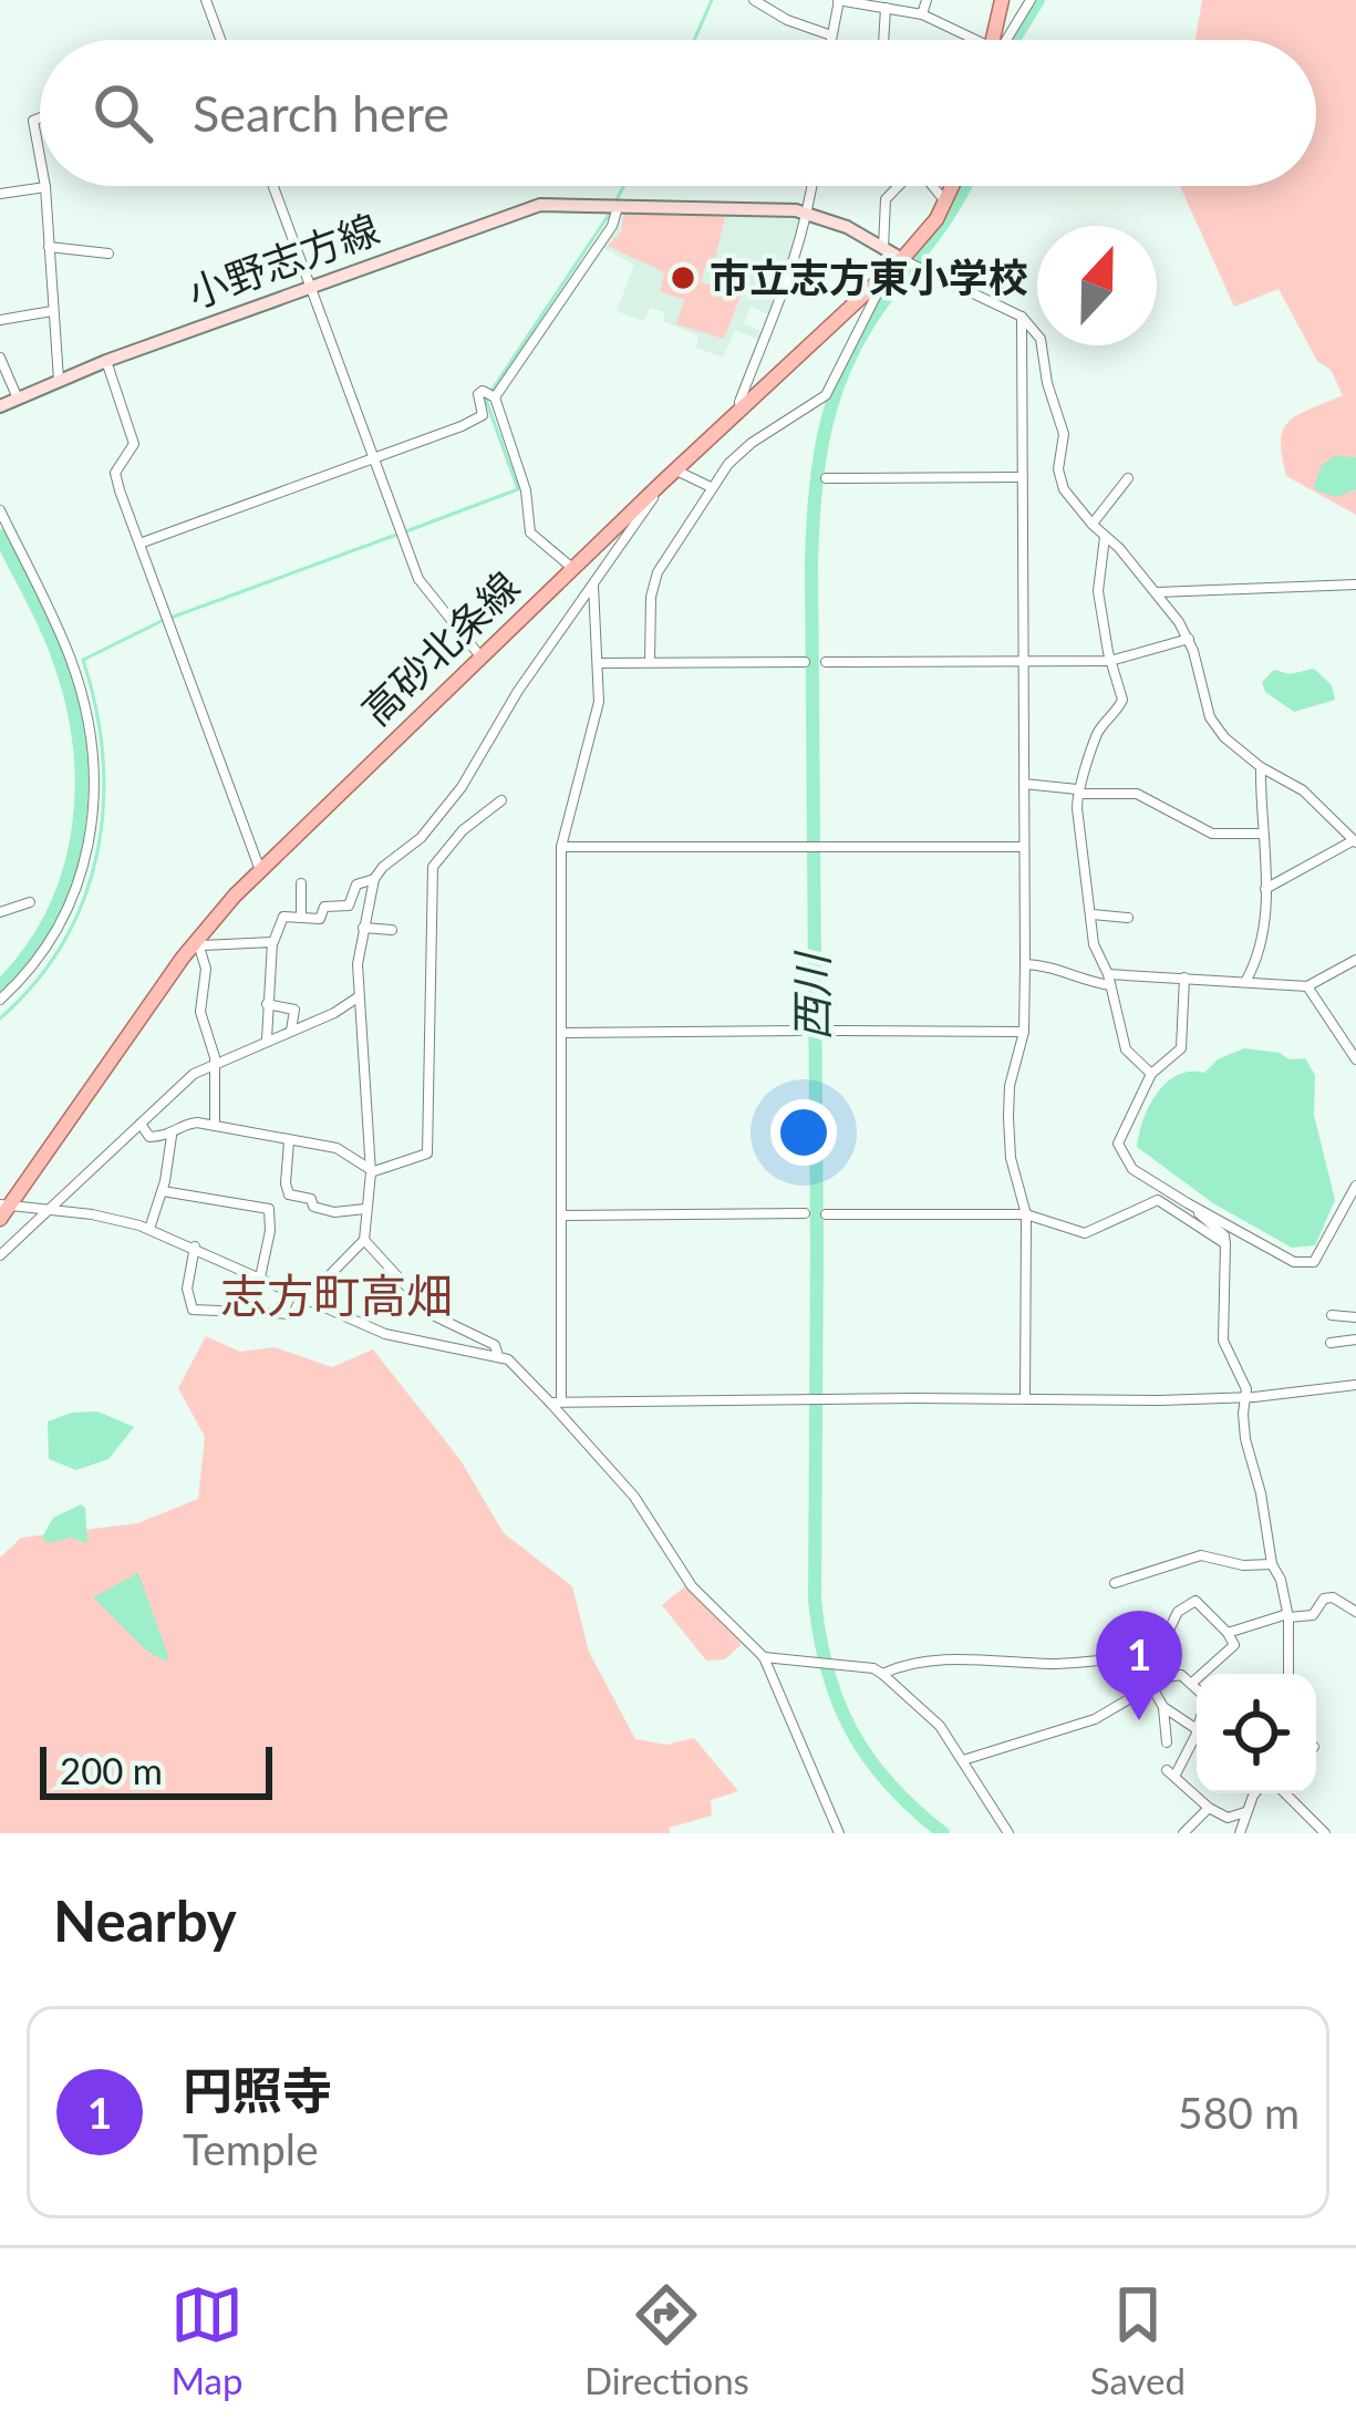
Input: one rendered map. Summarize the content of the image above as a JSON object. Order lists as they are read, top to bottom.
{
  "streets": {
    "main road": ["小野志方線", "高砂北条線"]
  },
  "crossings": [
    ["小野志方線", "高砂北条線"]
  ],
  "districts": ["志方町高畑"],
  "water": ["西川"],
  "places": ["市立志方東小学校"],
  "scale_bar": "200 m",
  "north": "top",
  "page": {
    "search": "Search here",
    "pins": "1",
    "scale": "200 m",
    "heading": "Nearby",
    "list": [
      {
        "mark": "1",
        "name": "円照寺",
        "note": "Temple",
        "value": "580 m"
      }
    ],
    "nav": ["Map", "Directions", "Saved"]
  }
}
